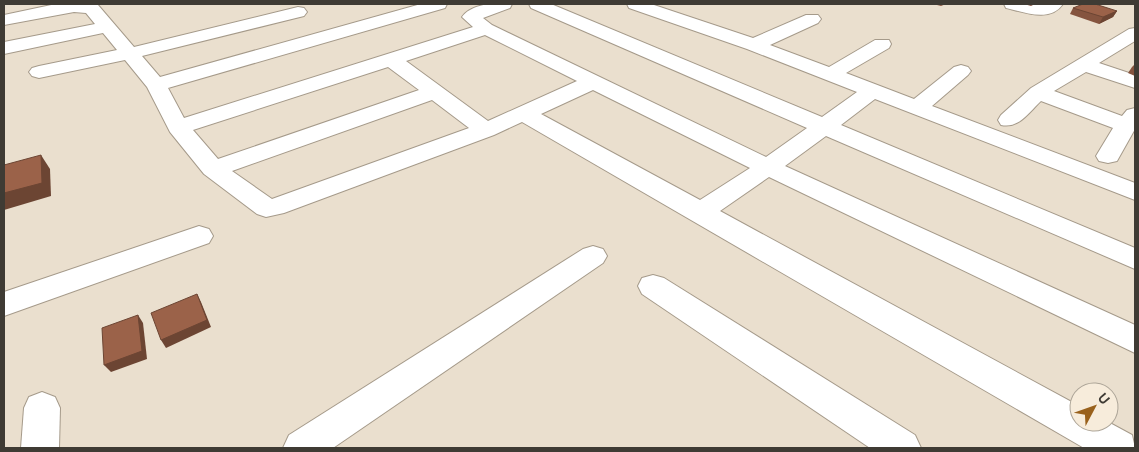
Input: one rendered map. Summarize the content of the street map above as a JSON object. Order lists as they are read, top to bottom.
{
  "north": "top right"
}
